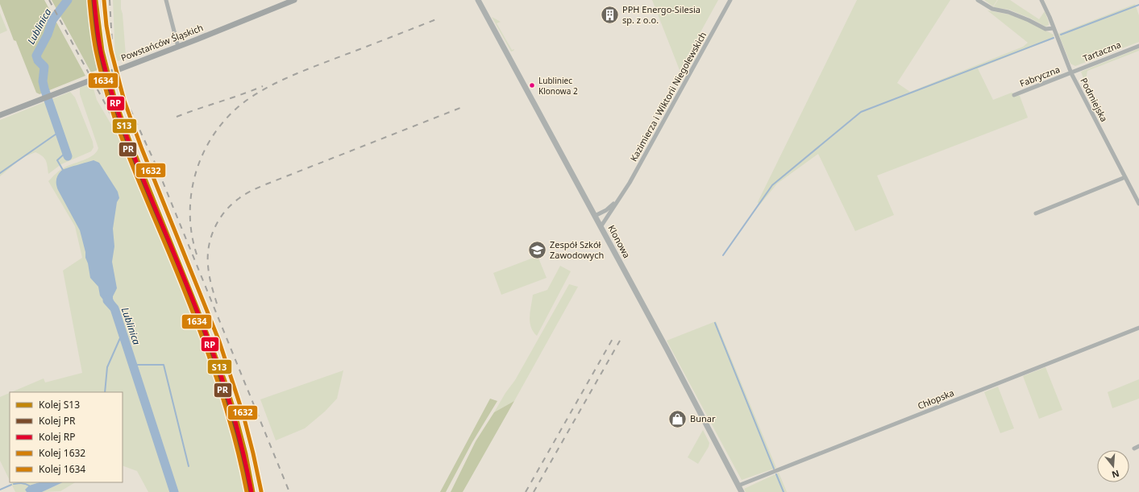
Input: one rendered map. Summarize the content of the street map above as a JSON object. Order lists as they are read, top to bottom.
{
  "streets": {
    "main road": ["Powstańców Śląskich"],
    "street": [
      "Tartaczna",
      "Fabryczna",
      "Kazimierza i Wiktorii Niegolewskich",
      "Podmiejska",
      "Klonowa",
      "Chłopska"
    ]
  },
  "crossings": [
    ["Tartaczna", "Fabryczna"],
    ["Tartaczna", "Podmiejska"],
    ["Fabryczna", "Podmiejska"],
    ["Klonowa", "Chłopska"]
  ],
  "water": ["Lublinica"],
  "places": {
    "building": ["PPH Energo-Silesia sp. z o.o."],
    "other": ["Lubliniec Klonowa 2"],
    "school or university": ["Zespół Szkół Zawodowych"],
    "shop": ["Bunar"]
  },
  "lines": [
    "rail line S13",
    "rail line 1632",
    "rail line PR",
    "rail line RP",
    "rail line 1634"
  ],
  "legend": [
    "Kolej S13",
    "Kolej PR",
    "Kolej RP",
    "Kolej 1632",
    "Kolej 1634"
  ],
  "north": "bottom"
}
